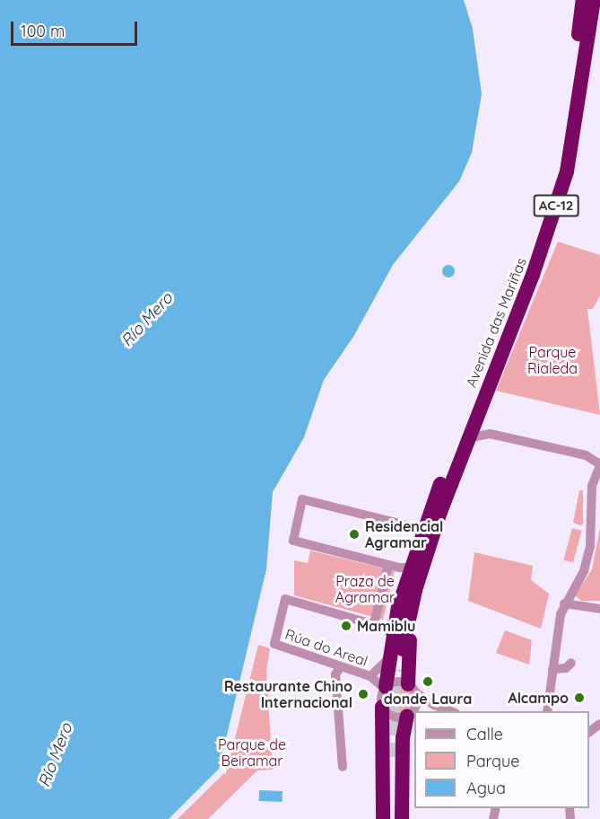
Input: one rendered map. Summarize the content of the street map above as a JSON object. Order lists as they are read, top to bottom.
{
  "streets": {
    "highway": ["AC-12", "Avenida das Mariñas"],
    "street": ["Rúa do Areal"]
  },
  "crossings": [
    ["AC-12", "Avenida das Mariñas"],
    ["AC-12", "Rúa do Areal"],
    ["Avenida das Mariñas", "Rúa do Areal"]
  ],
  "water": ["Río Mero"],
  "parks": ["Parque Rialeda", "Praza de Agramar", "Parque de Beiramar"],
  "places": [
    "Residencial Agramar",
    "Mamiblu",
    "donde Laura",
    "Restaurante Chino Internacional",
    "Alcampo"
  ],
  "legend": ["Calle", "Parque", "Agua"],
  "scale_bar": "100 m"
}
